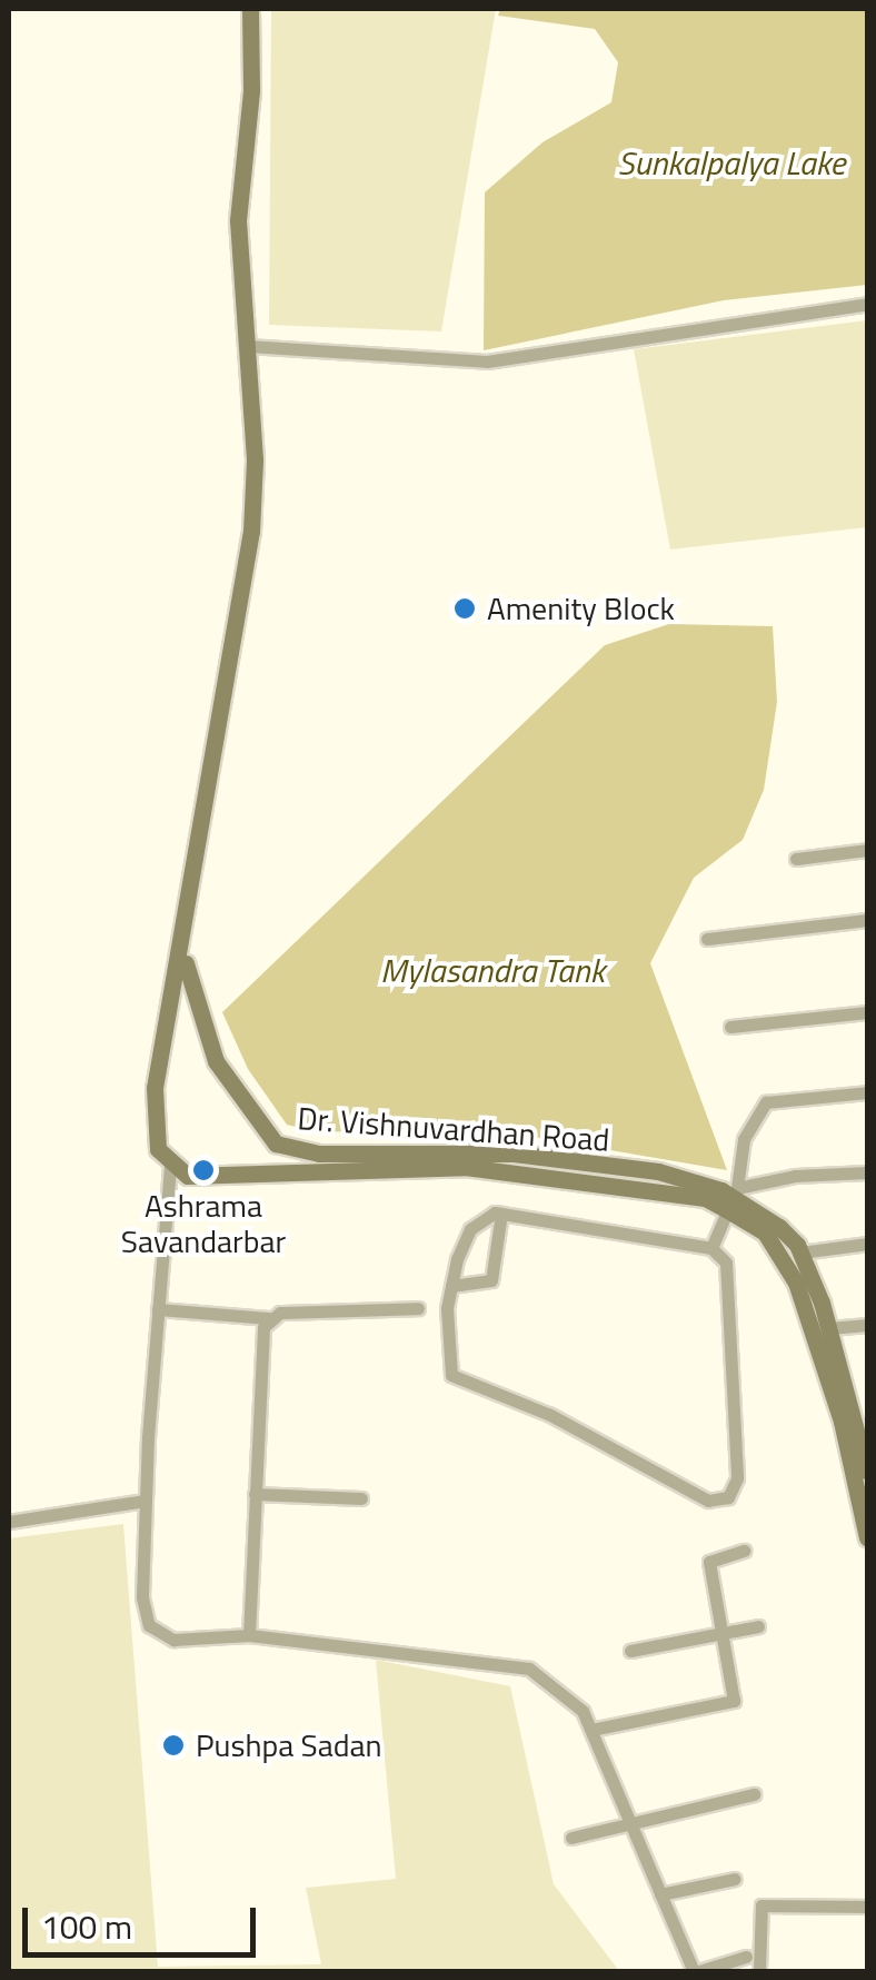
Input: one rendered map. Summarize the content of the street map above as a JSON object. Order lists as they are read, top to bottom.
{
  "streets": {
    "main road": ["Dr. Vishnuvardhan Road"]
  },
  "water": ["Sunkalpalya Lake", "Mylasandra Tank"],
  "places": ["Amenity Block", "Ashrama Savandarbar", "Pushpa Sadan"],
  "scale_bar": "100 m"
}
